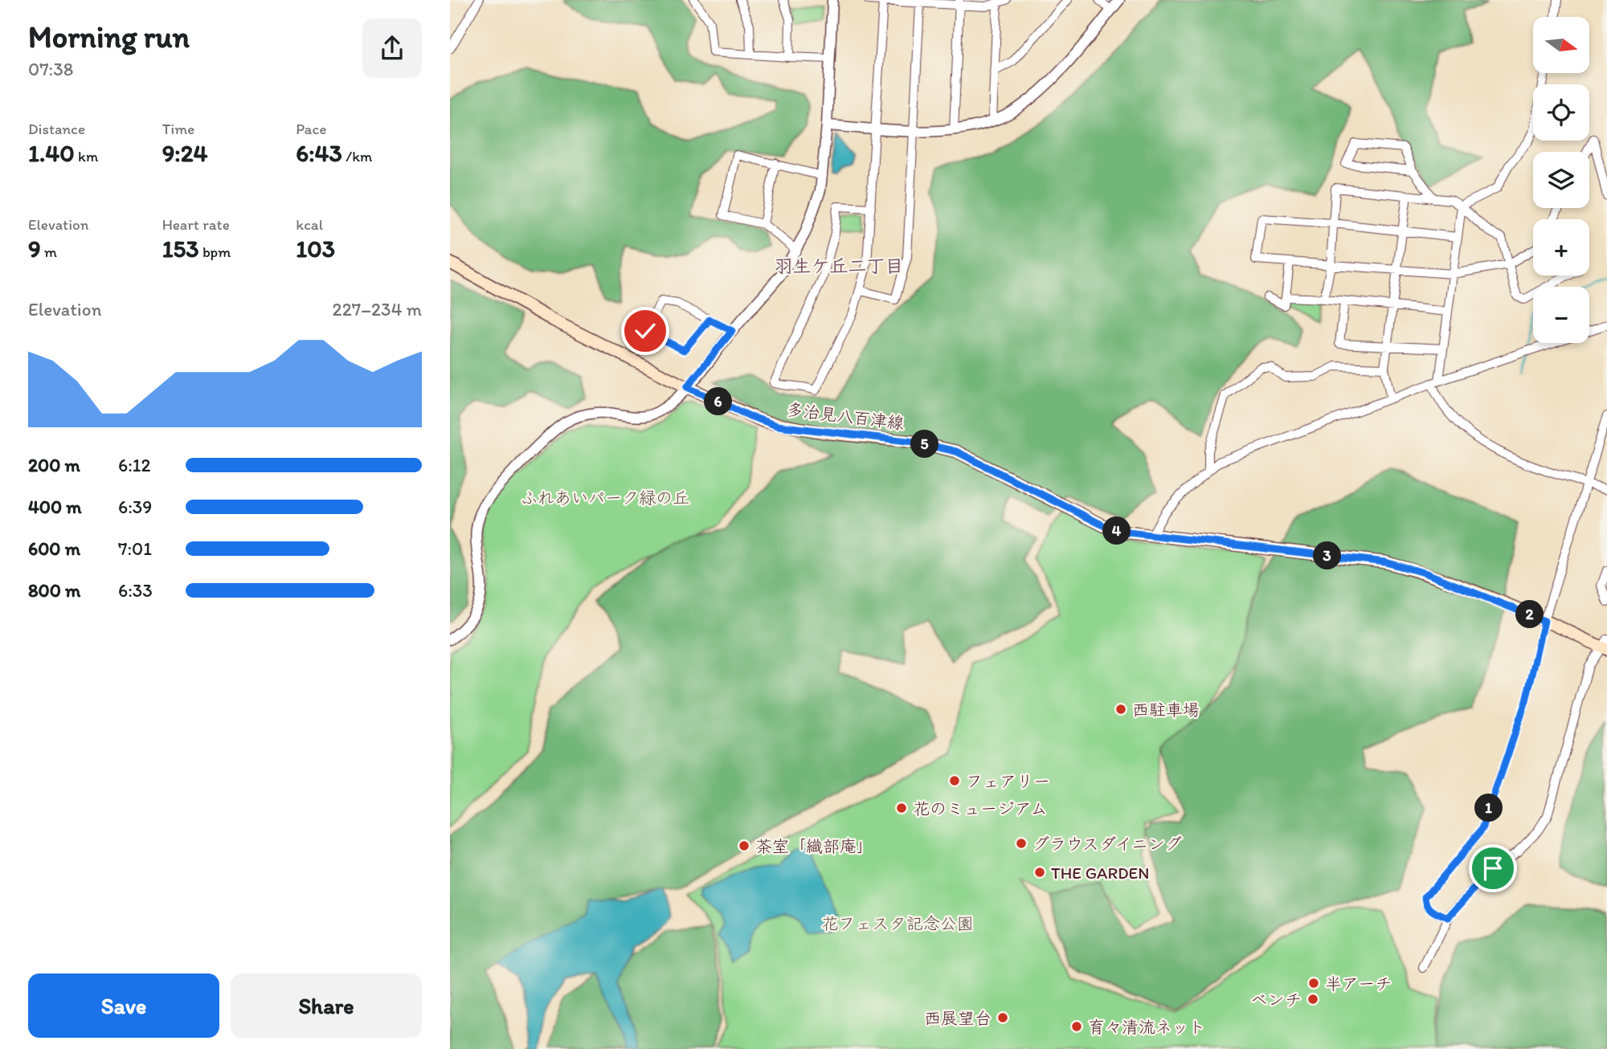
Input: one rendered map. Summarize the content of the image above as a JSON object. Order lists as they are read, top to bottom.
{
  "streets": {
    "main road": ["多治見八百津線"]
  },
  "districts": ["羽生ケ丘二丁目"],
  "parks": ["ふれあいパーク緑の丘", "花フェスタ記念公園"],
  "places": [
    "西駐車場",
    "フェアリー",
    "花のミュージアム",
    "グラウスダイニング",
    "茶室「織部庵」",
    "THE GARDEN",
    "半アーチ",
    "ベンチ",
    "西展望台",
    "育々清流ネット"
  ],
  "north": "right",
  "page": {
    "heading": ["Morning run", "07:38"],
    "map_buttons": ["+", "−"],
    "stats": [
      ["Distance", "1.40 km"],
      ["Time", "9:24"],
      ["Pace", "6:43 /km"],
      ["Elevation", "9 m"],
      ["Heart rate", "153 bpm"],
      ["kcal", "103"]
    ],
    "chart": ["Elevation", "227–234 m"],
    "pins": [
      "6",
      "5",
      "4",
      "3",
      "2",
      "1"
    ],
    "list": [
      {
        "name": "200 m",
        "note": "6:12"
      },
      {
        "name": "400 m",
        "note": "6:39"
      },
      {
        "name": "600 m",
        "note": "7:01"
      },
      {
        "name": "800 m",
        "note": "6:33"
      }
    ],
    "buttons": ["Save", "Share"]
  }
}
